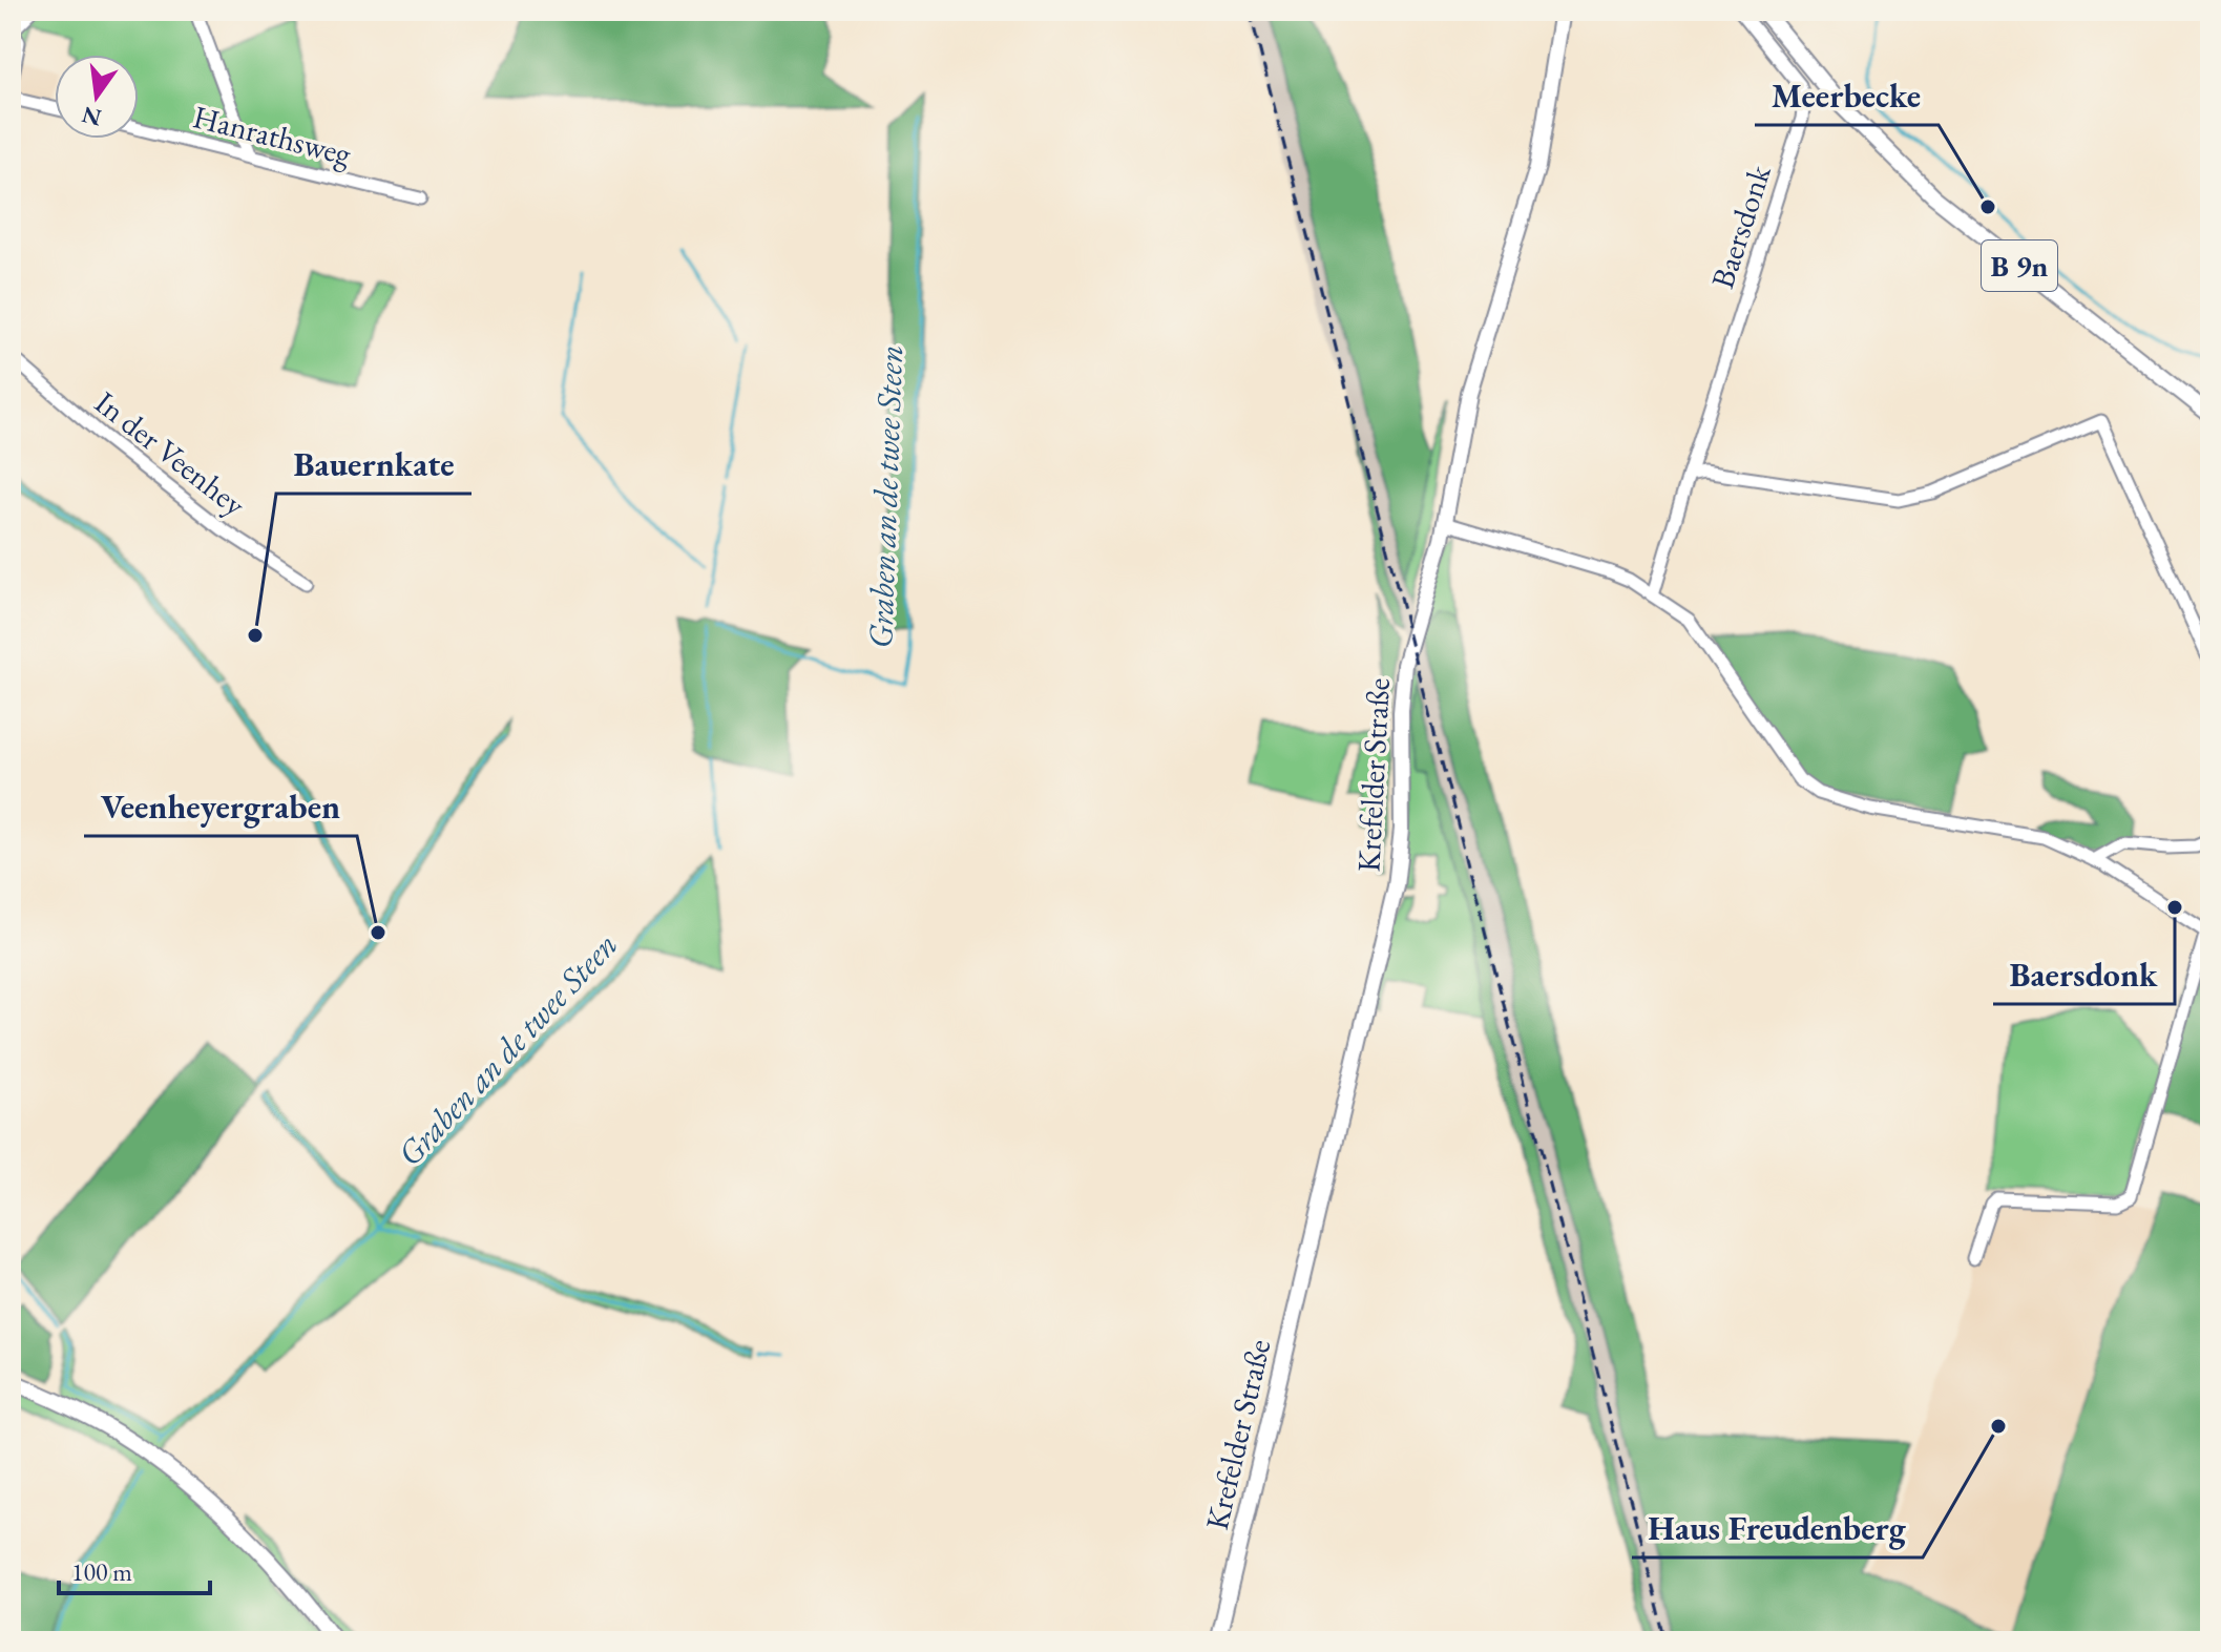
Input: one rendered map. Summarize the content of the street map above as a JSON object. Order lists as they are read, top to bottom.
{
  "streets": {
    "main road": ["B 9n", "Krefelder Straße"],
    "street": ["Hanrathsweg", "Baersdonk", "In der Veenhey"]
  },
  "water": ["Graben an de twee Steen"],
  "places": [
    "Meerbecke",
    "Bauernkate",
    "Baersdonk",
    "Veenheyergraben",
    "Haus Freudenberg"
  ],
  "scale_bar": "100 m",
  "north": "bottom"
}
